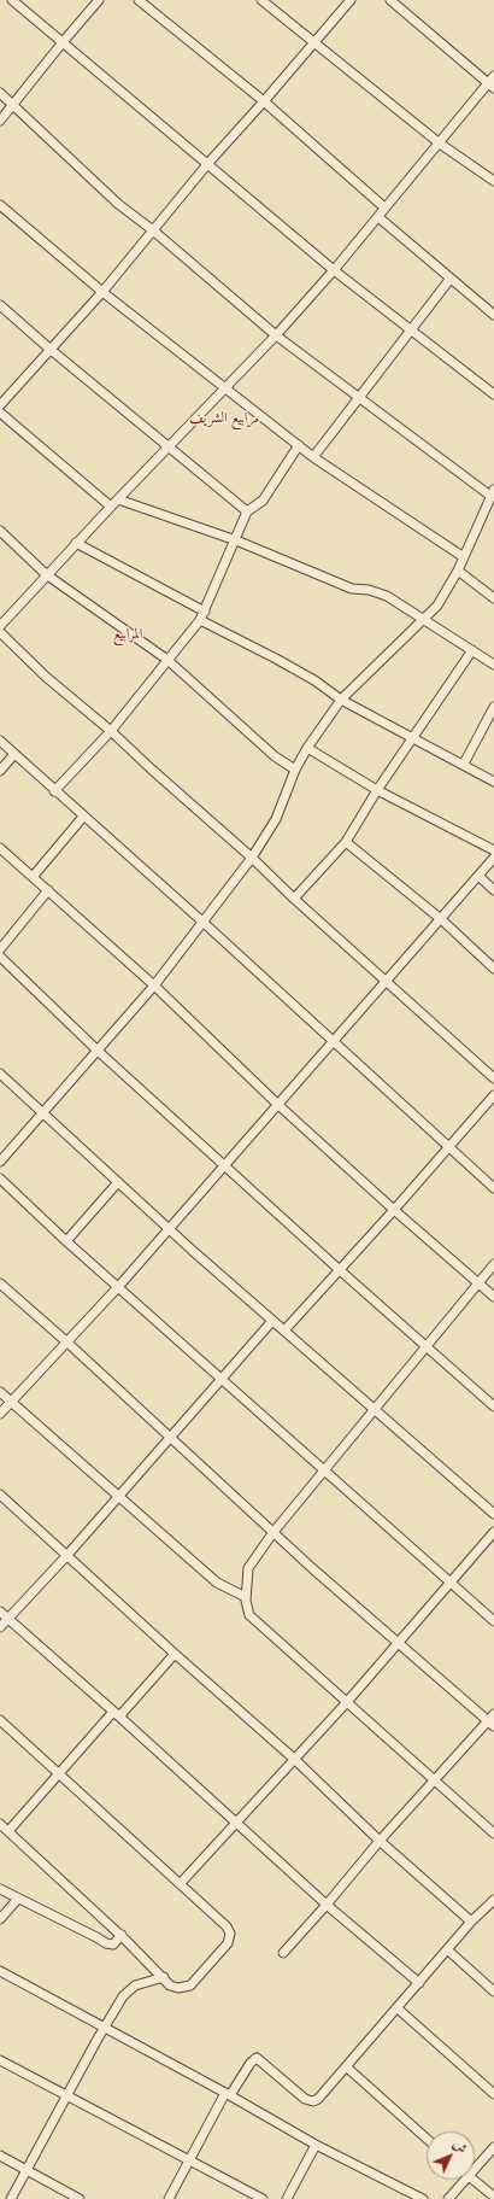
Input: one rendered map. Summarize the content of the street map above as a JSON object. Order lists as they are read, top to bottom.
{
  "districts": ["مرابيع الشريف", "المرابيع"],
  "north": "top right"
}
